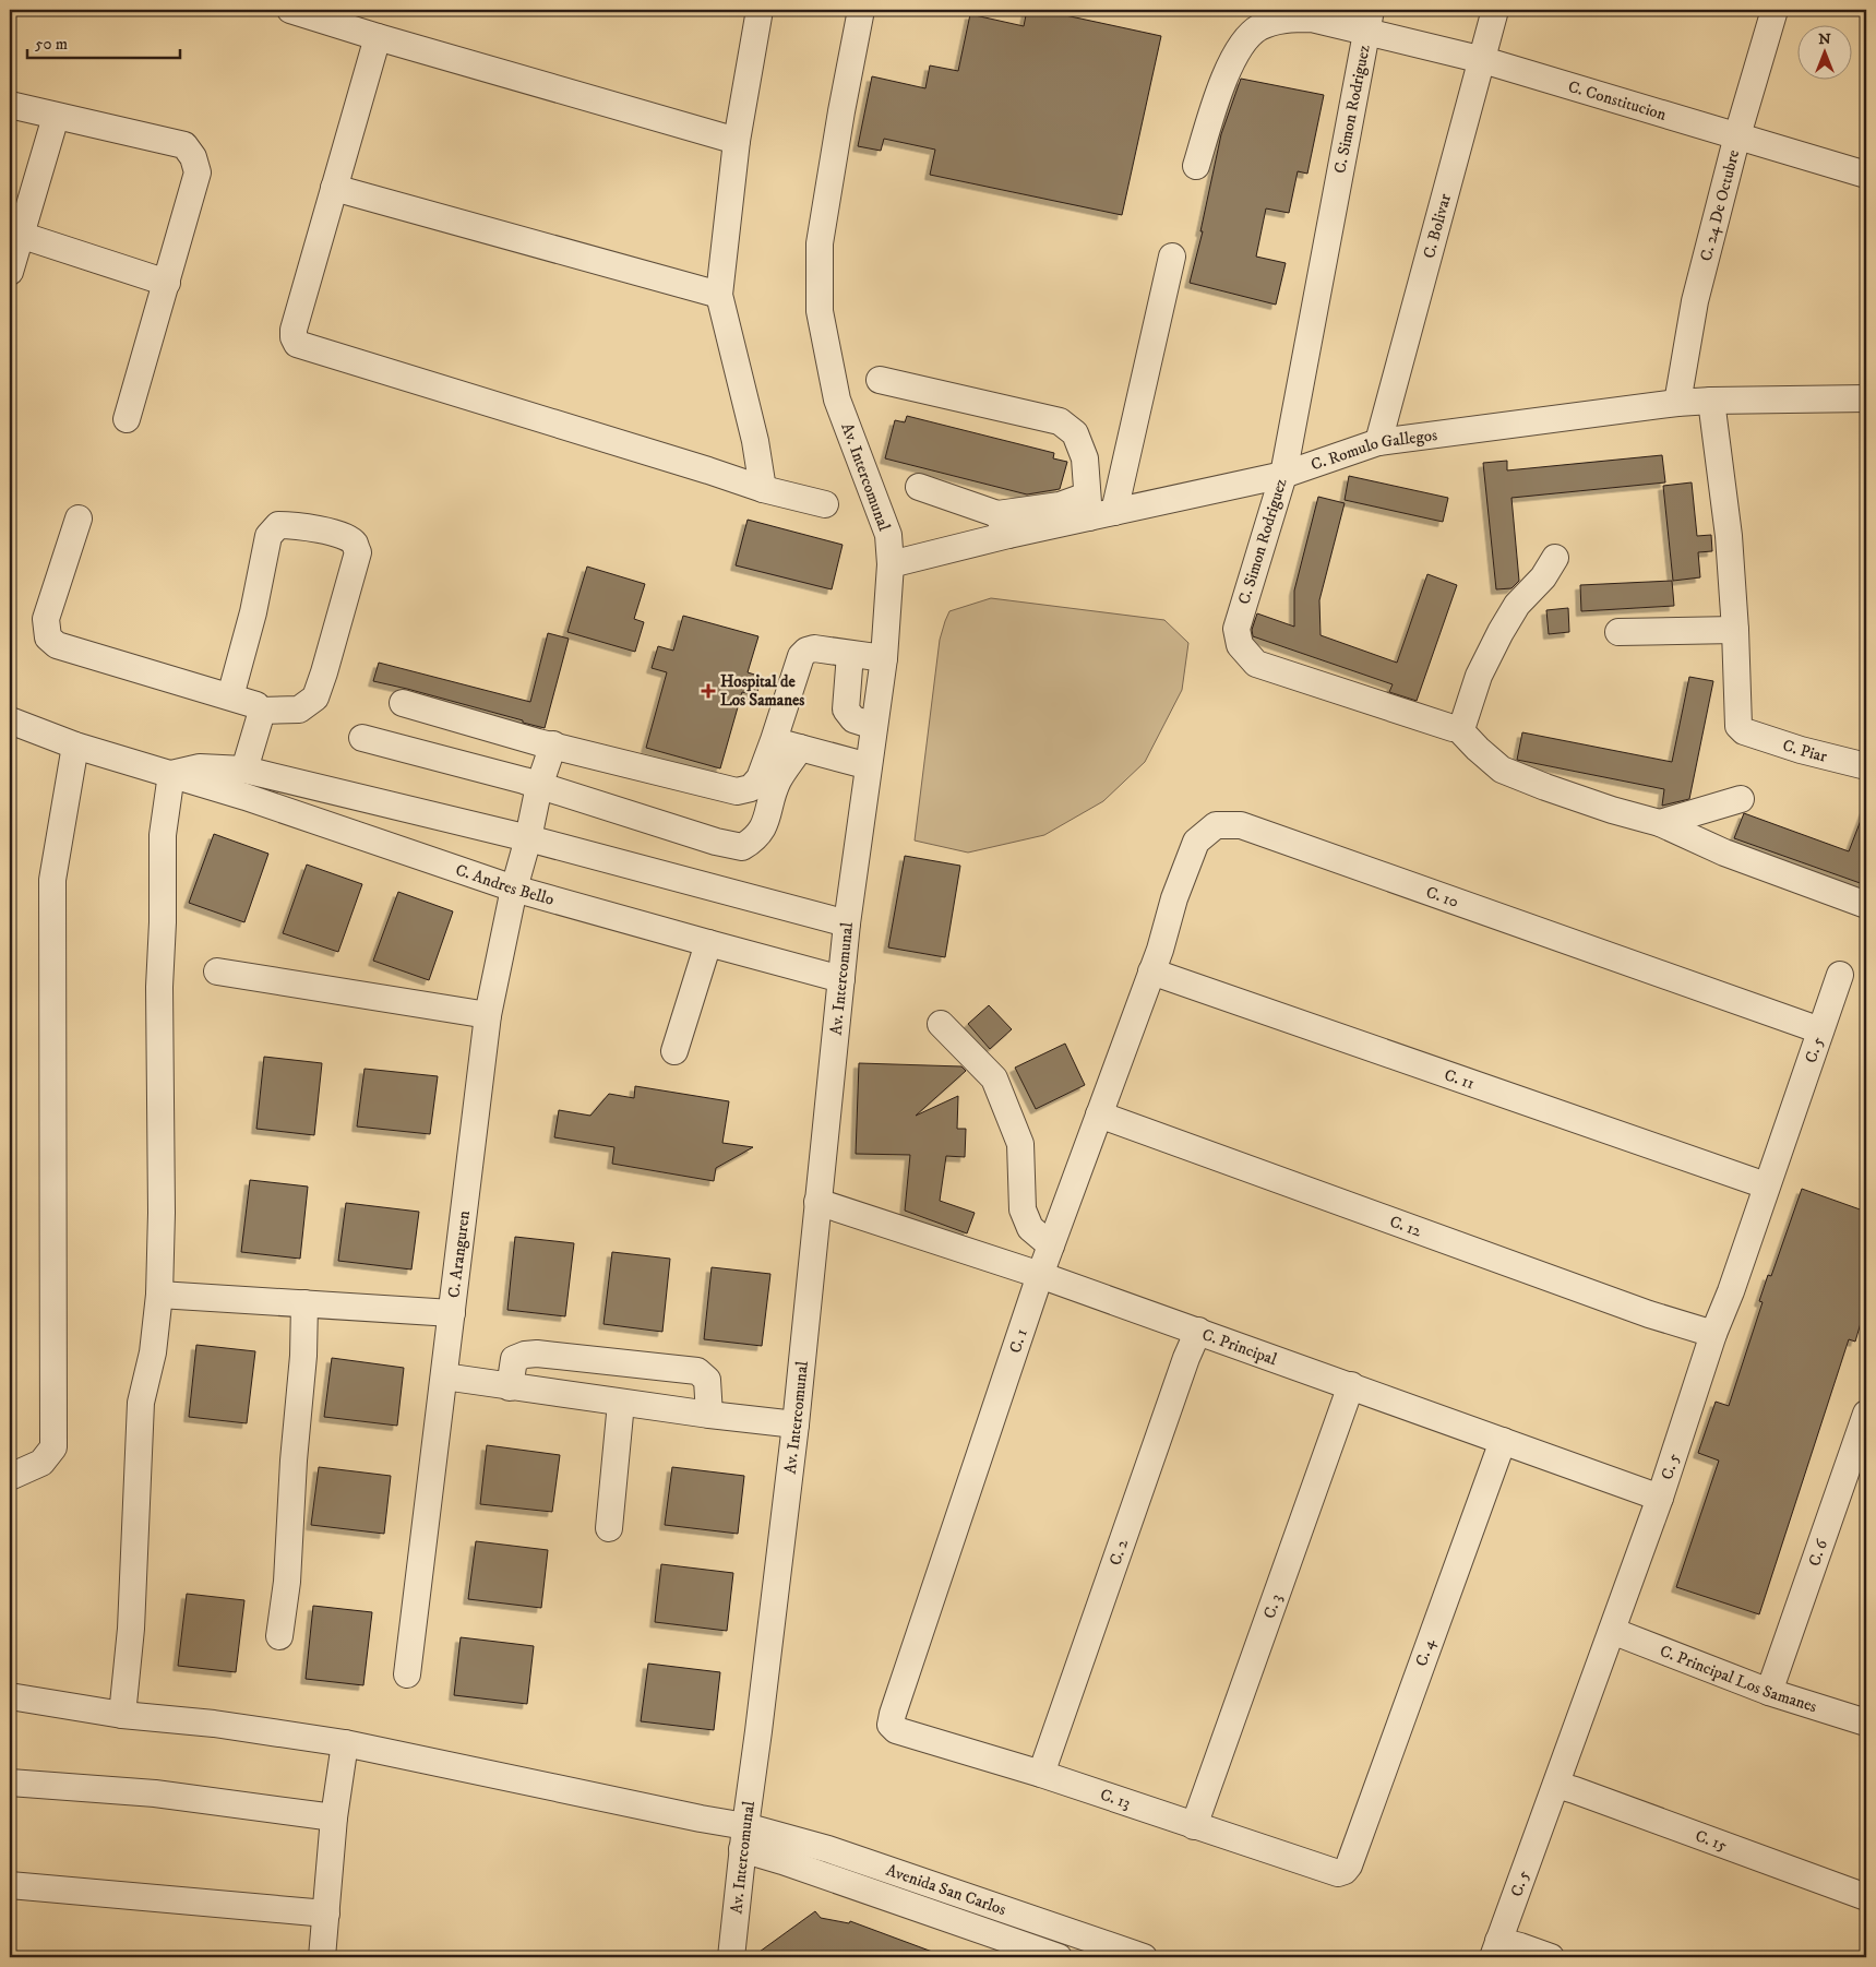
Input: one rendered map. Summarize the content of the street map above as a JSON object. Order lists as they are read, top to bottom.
{
  "streets": {
    "street": [
      "C. Constitucion",
      "C. Simon Rodriguez",
      "C. 24 De Octubre",
      "C. Bolivar",
      "C. Romulo Gallegos",
      "Av. Intercomunal",
      "C. Piar",
      "C. Andres Bello",
      "C. 10",
      "C. 5",
      "C. 11",
      "C. 12",
      "C. Aranguren",
      "C. 1",
      "C. Principal",
      "C. 2",
      "C. 6",
      "C. 3",
      "C. 4",
      "C. Principal Los Samanes",
      "C. 13",
      "C. 15",
      "Avenida San Carlos"
    ]
  },
  "crossings": [
    ["C. Constitucion", "C. Simon Rodriguez"],
    ["C. Constitucion", "C. 24 De Octubre"],
    ["C. Constitucion", "C. Bolivar"],
    ["C. Simon Rodriguez", "C. Romulo Gallegos"],
    ["C. 24 De Octubre", "C. Romulo Gallegos"],
    ["C. Bolivar", "C. Romulo Gallegos"],
    ["C. Romulo Gallegos", "Av. Intercomunal"],
    ["Av. Intercomunal", "C. Andres Bello"],
    ["Av. Intercomunal", "C. Principal"],
    ["Av. Intercomunal", "Avenida San Carlos"],
    ["C. Andres Bello", "C. Aranguren"],
    ["C. 10", "C. 5"],
    ["C. 10", "C. 11"],
    ["C. 10", "C. 1"],
    ["C. 5", "C. 11"],
    ["C. 5", "C. 12"],
    ["C. 5", "C. Principal"],
    ["C. 5", "C. Principal Los Samanes"],
    ["C. 5", "C. 15"],
    ["C. 11", "C. 1"],
    ["C. 12", "C. 1"],
    ["C. 1", "C. Principal"],
    ["C. 1", "C. 13"],
    ["C. Principal", "C. 2"],
    ["C. Principal", "C. 3"],
    ["C. Principal", "C. 4"],
    ["C. 2", "C. 13"],
    ["C. 6", "C. Principal Los Samanes"],
    ["C. 3", "C. 13"],
    ["C. 4", "C. 13"]
  ],
  "places": {
    "health": ["Hospital de Los Samanes"]
  },
  "scale_bar": "50 m",
  "north": "top"
}
